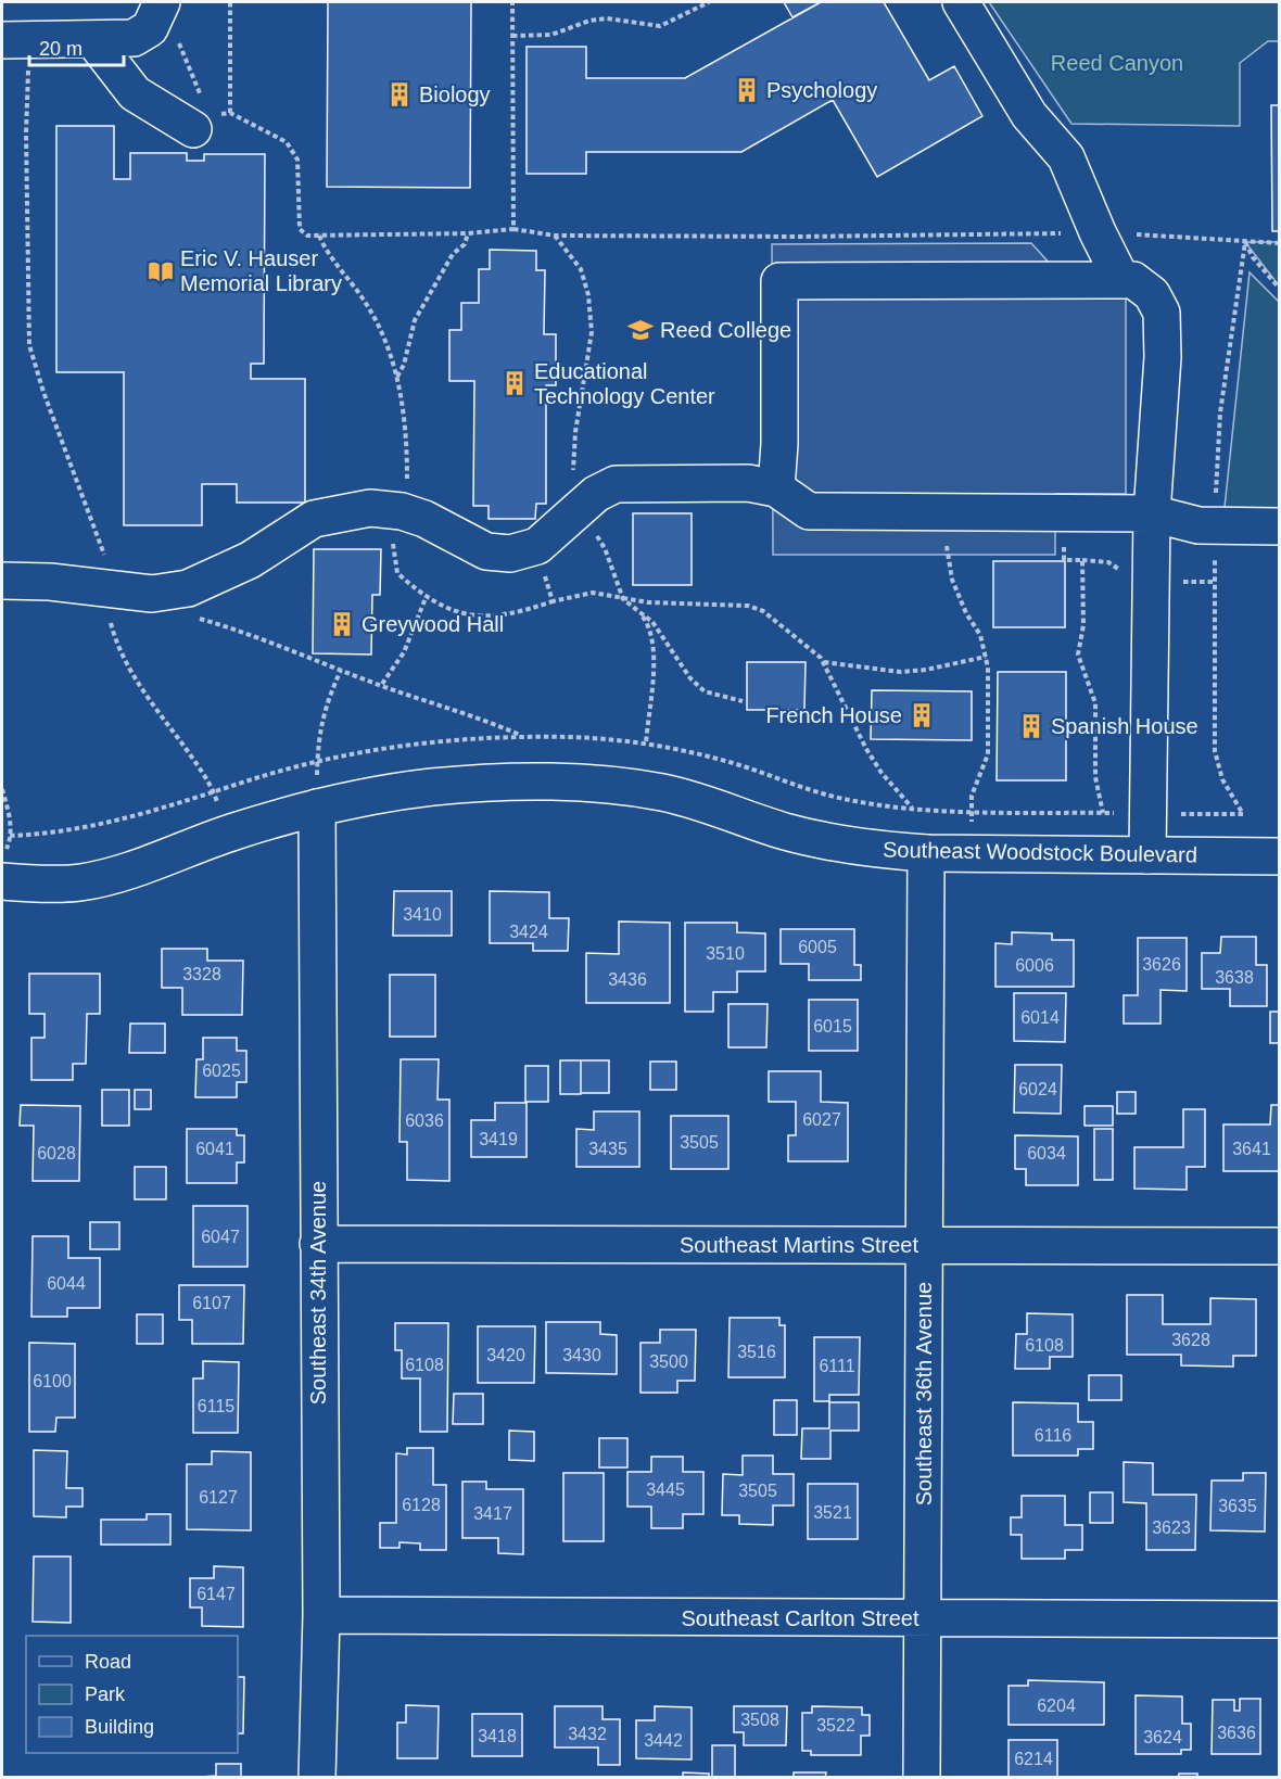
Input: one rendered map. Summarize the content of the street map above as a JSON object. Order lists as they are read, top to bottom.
{
  "streets": {
    "street": [
      "Southeast Woodstock Boulevard",
      "Southeast Martins Street",
      "Southeast 34th Avenue",
      "Southeast 36th Avenue",
      "Southeast Carlton Street"
    ]
  },
  "crossings": [
    ["Southeast Woodstock Boulevard", "Southeast 34th Avenue"],
    ["Southeast Woodstock Boulevard", "Southeast 36th Avenue"],
    ["Southeast Martins Street", "Southeast 34th Avenue"],
    ["Southeast Martins Street", "Southeast 36th Avenue"],
    ["Southeast 34th Avenue", "Southeast Carlton Street"],
    ["Southeast 36th Avenue", "Southeast Carlton Street"]
  ],
  "parks": ["Reed Canyon"],
  "places": {
    "building": [
      "Psychology",
      "Biology",
      "Educational Technology Center",
      "Greywood Hall",
      "French House",
      "Spanish House"
    ],
    "library": ["Eric V. Hauser Memorial Library"],
    "school or university": ["Reed College"]
  },
  "house_numbers": [
    "3410",
    "3424",
    "6005",
    "3510",
    "3626",
    "6006",
    "3328",
    "3638",
    "3436",
    "6014",
    "6015",
    "6025",
    "6024",
    "6027",
    "6036",
    "3419",
    "3505",
    "6041",
    "3435",
    "3641",
    "6028",
    "6034",
    "6047",
    "6044",
    "6107",
    "3628",
    "6108",
    "3516",
    "3420",
    "3430",
    "3500",
    "6108",
    "6111",
    "6100",
    "6115",
    "6116",
    "3445",
    "3505",
    "6127",
    "6128",
    "3635",
    "3521",
    "3417",
    "3623",
    "6147",
    "6204",
    "3508",
    "3522",
    "3636",
    "3432",
    "3418",
    "3624",
    "3442",
    "6214"
  ],
  "legend": ["Road", "Park", "Building"],
  "scale_bar": "20 m"
}
